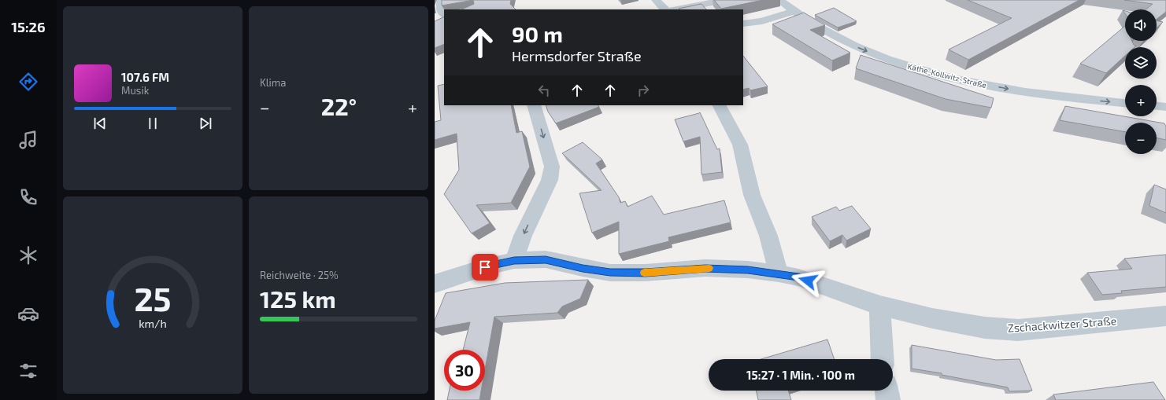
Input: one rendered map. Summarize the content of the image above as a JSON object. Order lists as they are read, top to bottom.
{
  "streets": {
    "street": ["Käthe-Kollwitz-Straße", "Zschackwitzer Straße"]
  },
  "one_way": ["Käthe-Kollwitz-Straße"],
  "page": {
    "tabs": "15:26",
    "tile": [
      "Klima",
      ["Reichweite · 25%", "125 km"]
    ],
    "map_buttons": ["+", "−"],
    "turn": ["90 m", "Hermsdorfer Straße"],
    "song": ["107.6 FM", "Musik"],
    "heat": ["−", "22°", "+"],
    "limit": "30",
    "trip": "15:27 · 1 Min. · 100 m",
    "gauge": ["25", "km/h"]
  }
}
